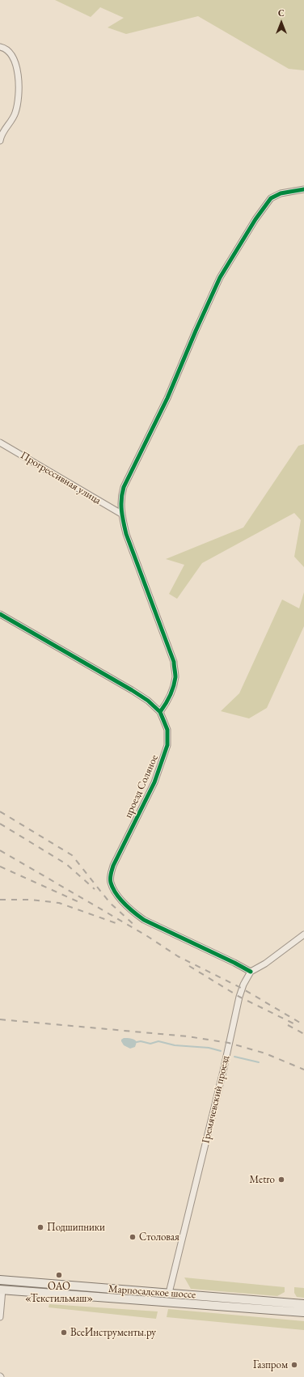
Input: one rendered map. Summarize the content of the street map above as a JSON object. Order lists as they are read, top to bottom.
{
  "streets": {
    "main road": ["Марпосадское шоссе"],
    "street": ["Прогрессивная улица", "проезд Соляное", "Гремячевский проезд"]
  },
  "crossings": [
    ["проезд Соляное", "Гремячевский проезд"],
    ["Гремячевский проезд", "Марпосадское шоссе"]
  ],
  "places": [
    "Metro",
    "Подшипники",
    "Столовая",
    "ОАО «Текстильмаш»",
    "ВсеИнструменты.ру",
    "Газпром"
  ],
  "north": "top"
}
